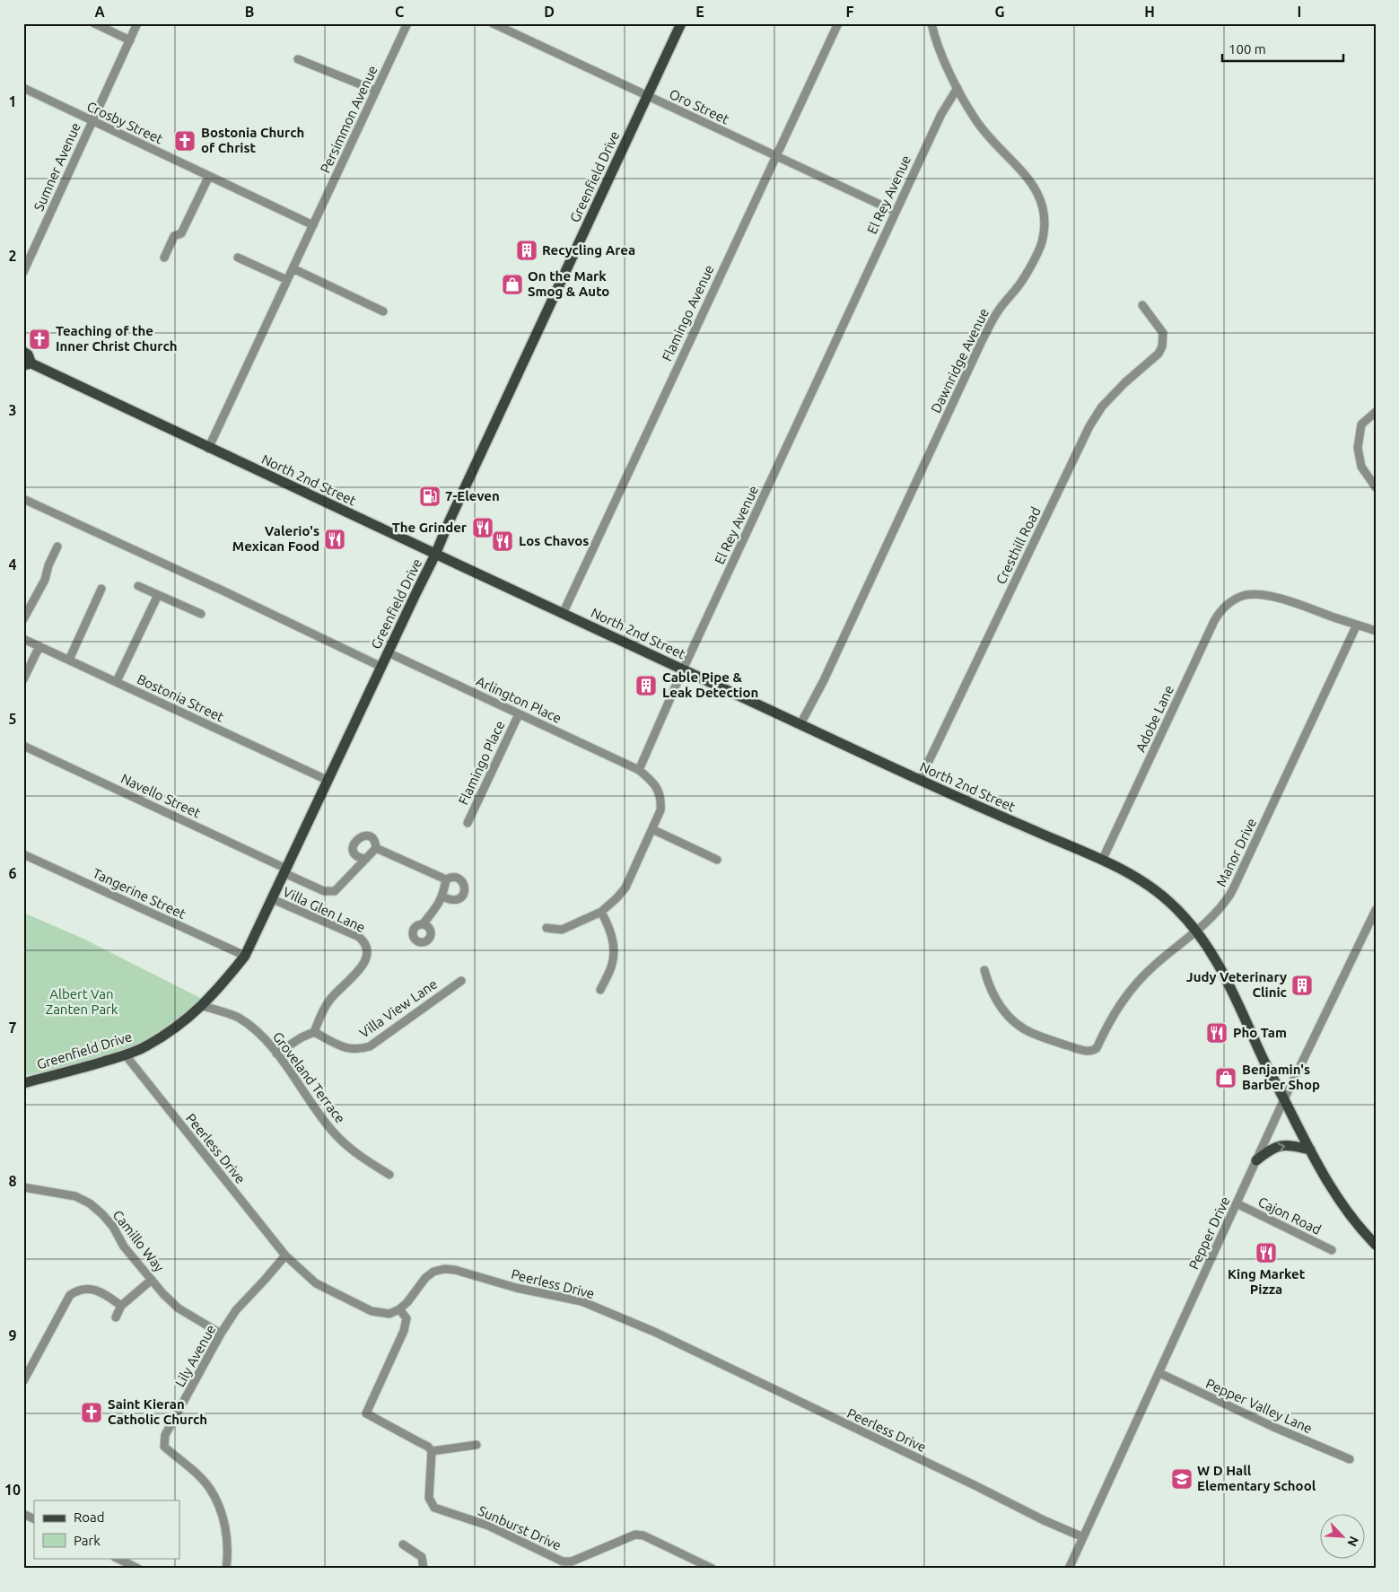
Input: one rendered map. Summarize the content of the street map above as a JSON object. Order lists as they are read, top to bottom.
{
  "streets": {
    "main road": ["Greenfield Drive", "North 2nd Street"],
    "street": [
      "Oro Street",
      "Persimmon Avenue",
      "Crosby Street",
      "Sumner Avenue",
      "El Rey Avenue",
      "Flamingo Avenue",
      "Dawnridge Avenue",
      "Cresthill Road",
      "Bostonia Street",
      "Arlington Place",
      "Adobe Lane",
      "Flamingo Place",
      "Navello Street",
      "Manor Drive",
      "Tangerine Street",
      "Villa Glen Lane",
      "Villa View Lane",
      "Groveland Terrace",
      "Peerless Drive",
      "Cajon Road",
      "Pepper Drive",
      "Camillo Way",
      "Lily Avenue",
      "Pepper Valley Lane",
      "Sunburst Drive"
    ]
  },
  "crossings": [
    ["Oro Street", "Greenfield Drive"],
    ["Oro Street", "El Rey Avenue"],
    ["Oro Street", "Flamingo Avenue"],
    ["Persimmon Avenue", "Crosby Street"],
    ["Crosby Street", "Sumner Avenue"],
    ["Greenfield Drive", "North 2nd Street"],
    ["Greenfield Drive", "Bostonia Street"],
    ["Greenfield Drive", "Arlington Place"],
    ["Greenfield Drive", "Navello Street"],
    ["Greenfield Drive", "Tangerine Street"],
    ["Greenfield Drive", "Villa Glen Lane"],
    ["Greenfield Drive", "Groveland Terrace"],
    ["Greenfield Drive", "Peerless Drive"],
    ["El Rey Avenue", "Dawnridge Avenue"],
    ["El Rey Avenue", "North 2nd Street"],
    ["El Rey Avenue", "Arlington Place"],
    ["Flamingo Avenue", "North 2nd Street"],
    ["Dawnridge Avenue", "North 2nd Street"],
    ["North 2nd Street", "Cresthill Road"],
    ["North 2nd Street", "Adobe Lane"],
    ["North 2nd Street", "Manor Drive"],
    ["North 2nd Street", "Pepper Drive"],
    ["Arlington Place", "Flamingo Place"],
    ["Adobe Lane", "Manor Drive"],
    ["Villa Glen Lane", "Villa View Lane"],
    ["Peerless Drive", "Pepper Drive"],
    ["Peerless Drive", "Lily Avenue"],
    ["Cajon Road", "Pepper Drive"],
    ["Pepper Drive", "Pepper Valley Lane"],
    ["Camillo Way", "Lily Avenue"]
  ],
  "parks": ["Albert Van Zanten Park"],
  "places": {
    "church": ["Bostonia Church of Christ", "Teaching of the Inner Christ Church", "Saint Kieran Catholic Church"],
    "building": ["Recycling Area", "Cable Pipe & Leak Detection", "Judy Veterinary Clinic"],
    "shop": ["On the Mark Smog & Auto", "Benjamin's Barber Shop"],
    "fuel station": ["7-Eleven"],
    "restaurant": [
      "The Grinder",
      "Valerio's Mexican Food",
      "Los Chavos",
      "Pho Tam",
      "King Market Pizza"
    ],
    "school or university": ["W D Hall Elementary School"]
  },
  "legend": ["Road", "Park"],
  "scale_bar": "100 m",
  "north": "bottom right",
  "grid": {
    "columns": [
      "A",
      "B",
      "C",
      "D",
      "E",
      "F",
      "G",
      "H",
      "I"
    ],
    "rows": [
      "1",
      "2",
      "3",
      "4",
      "5",
      "6",
      "7",
      "8",
      "9",
      "10"
    ]
  }
}
